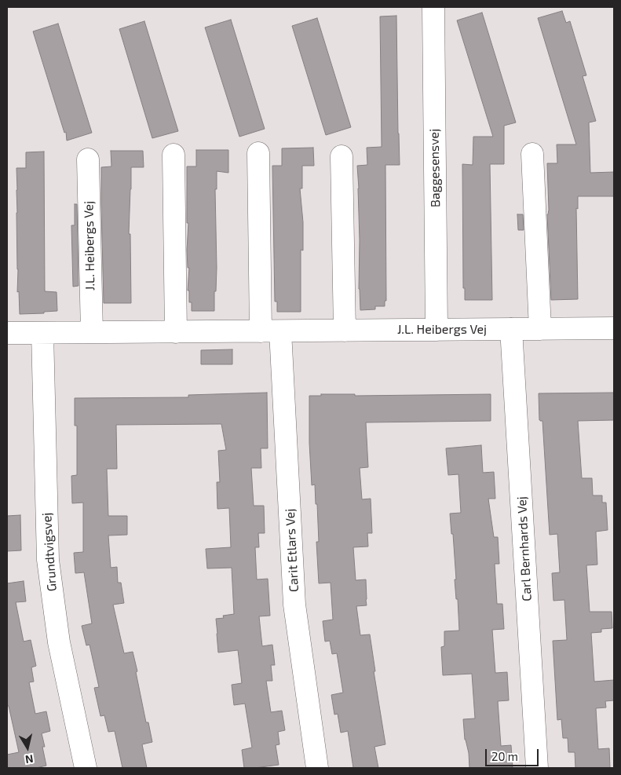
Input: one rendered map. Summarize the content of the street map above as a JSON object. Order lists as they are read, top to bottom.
{
  "streets": {
    "street": [
      "Baggesensvej",
      "J.L. Heibergs Vej",
      "Carl Bernhards Vej",
      "Carit Etlars Vej",
      "Grundtvigsvej"
    ]
  },
  "crossings": [
    ["Baggesensvej", "J.L. Heibergs Vej"],
    ["J.L. Heibergs Vej", "Carl Bernhards Vej"],
    ["J.L. Heibergs Vej", "Carit Etlars Vej"],
    ["J.L. Heibergs Vej", "Grundtvigsvej"]
  ],
  "scale_bar": "20 m",
  "north": "bottom"
}
